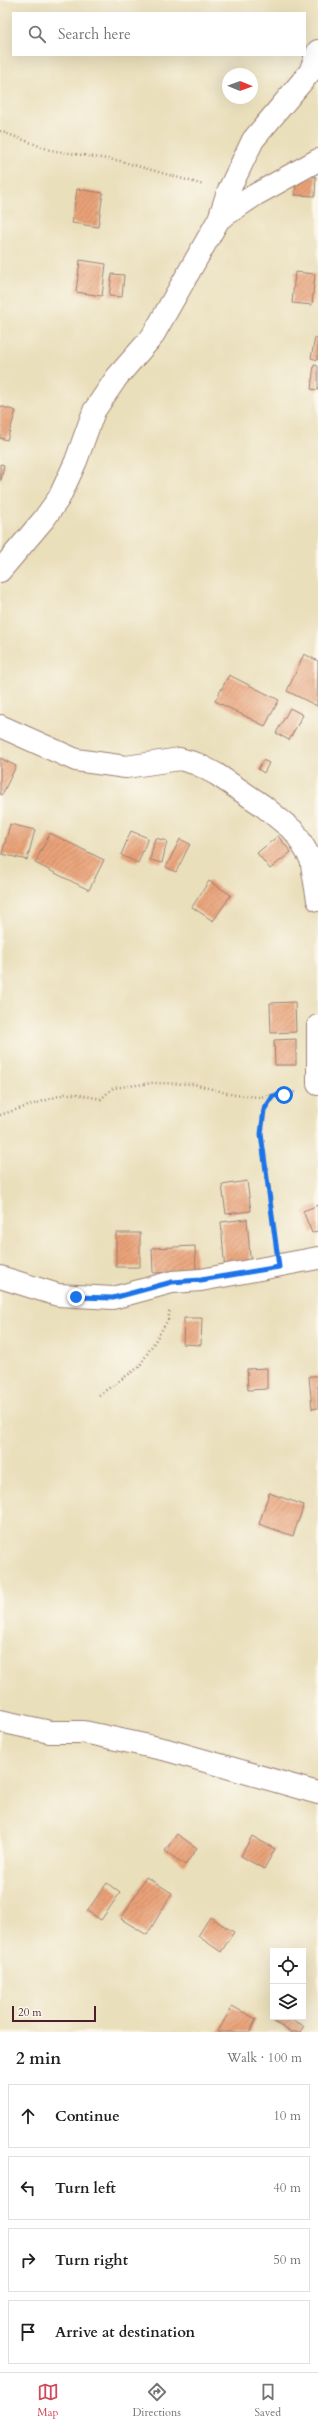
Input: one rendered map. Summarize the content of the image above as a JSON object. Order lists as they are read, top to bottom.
{
  "scale_bar": "20 m",
  "north": "right",
  "page": {
    "search": "Search here",
    "scale": "20 m",
    "heading": ["2 min", "Walk · 100 m"],
    "list": [
      ["Continue", "10 m"],
      ["Turn left", "40 m"],
      ["Turn right", "50 m"],
      "Arrive at destination"
    ],
    "nav": ["Map", "Directions", "Saved"]
  }
}
